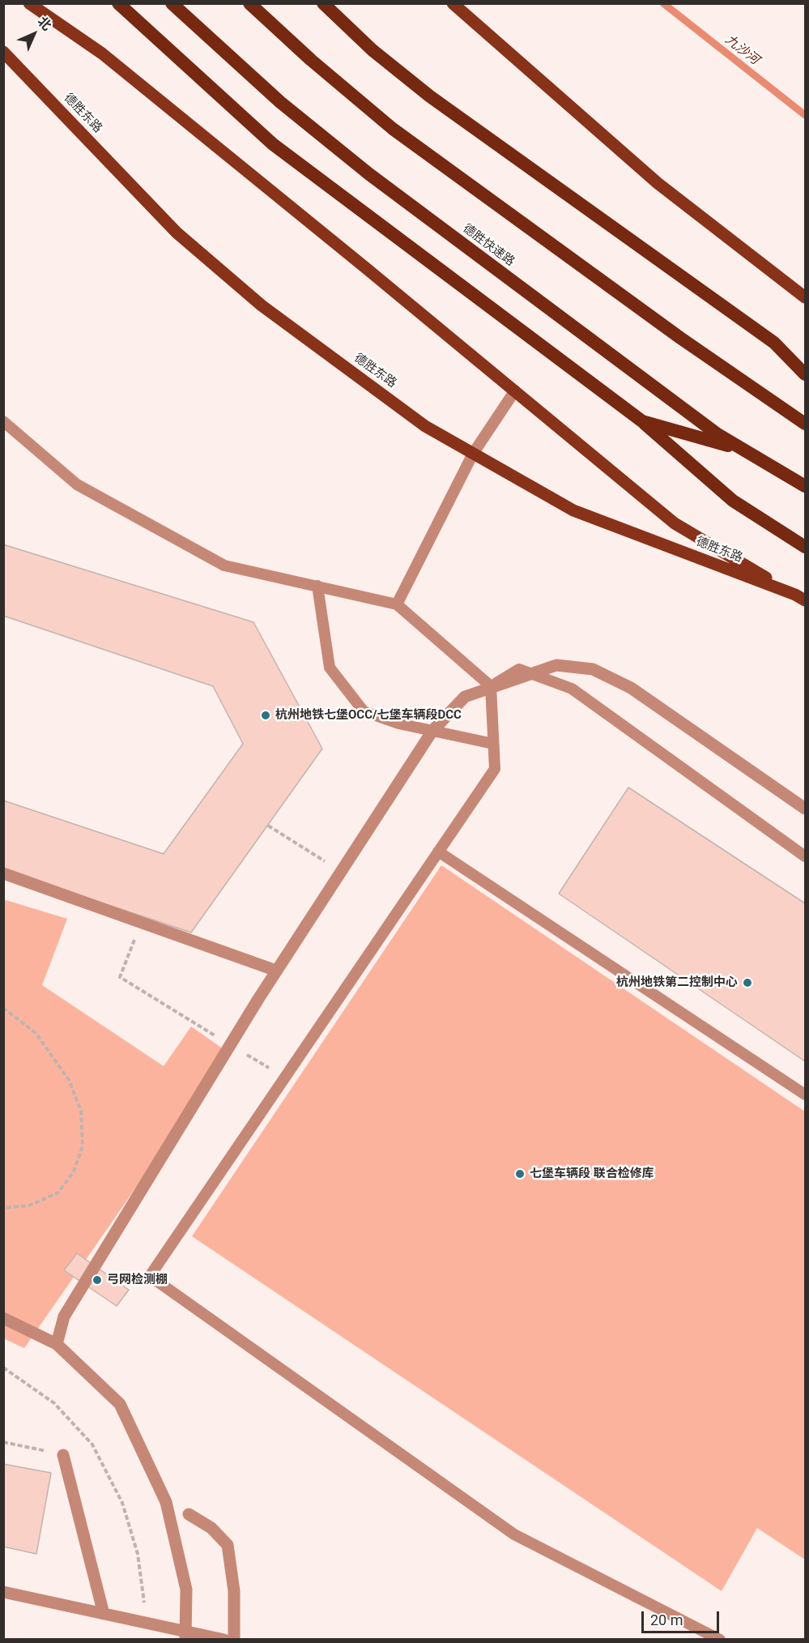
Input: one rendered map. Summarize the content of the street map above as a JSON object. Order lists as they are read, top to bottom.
{
  "streets": {
    "highway": ["德胜快速路"],
    "main road": ["德胜东路"]
  },
  "water": ["九沙河"],
  "places": [
    "杭州地铁七堡OCC/七堡车辆段DCC",
    "杭州地铁第二控制中心",
    "七堡车辆段 联合检修库",
    "弓网检测棚"
  ],
  "scale_bar": "20 m",
  "north": "top right"
}
